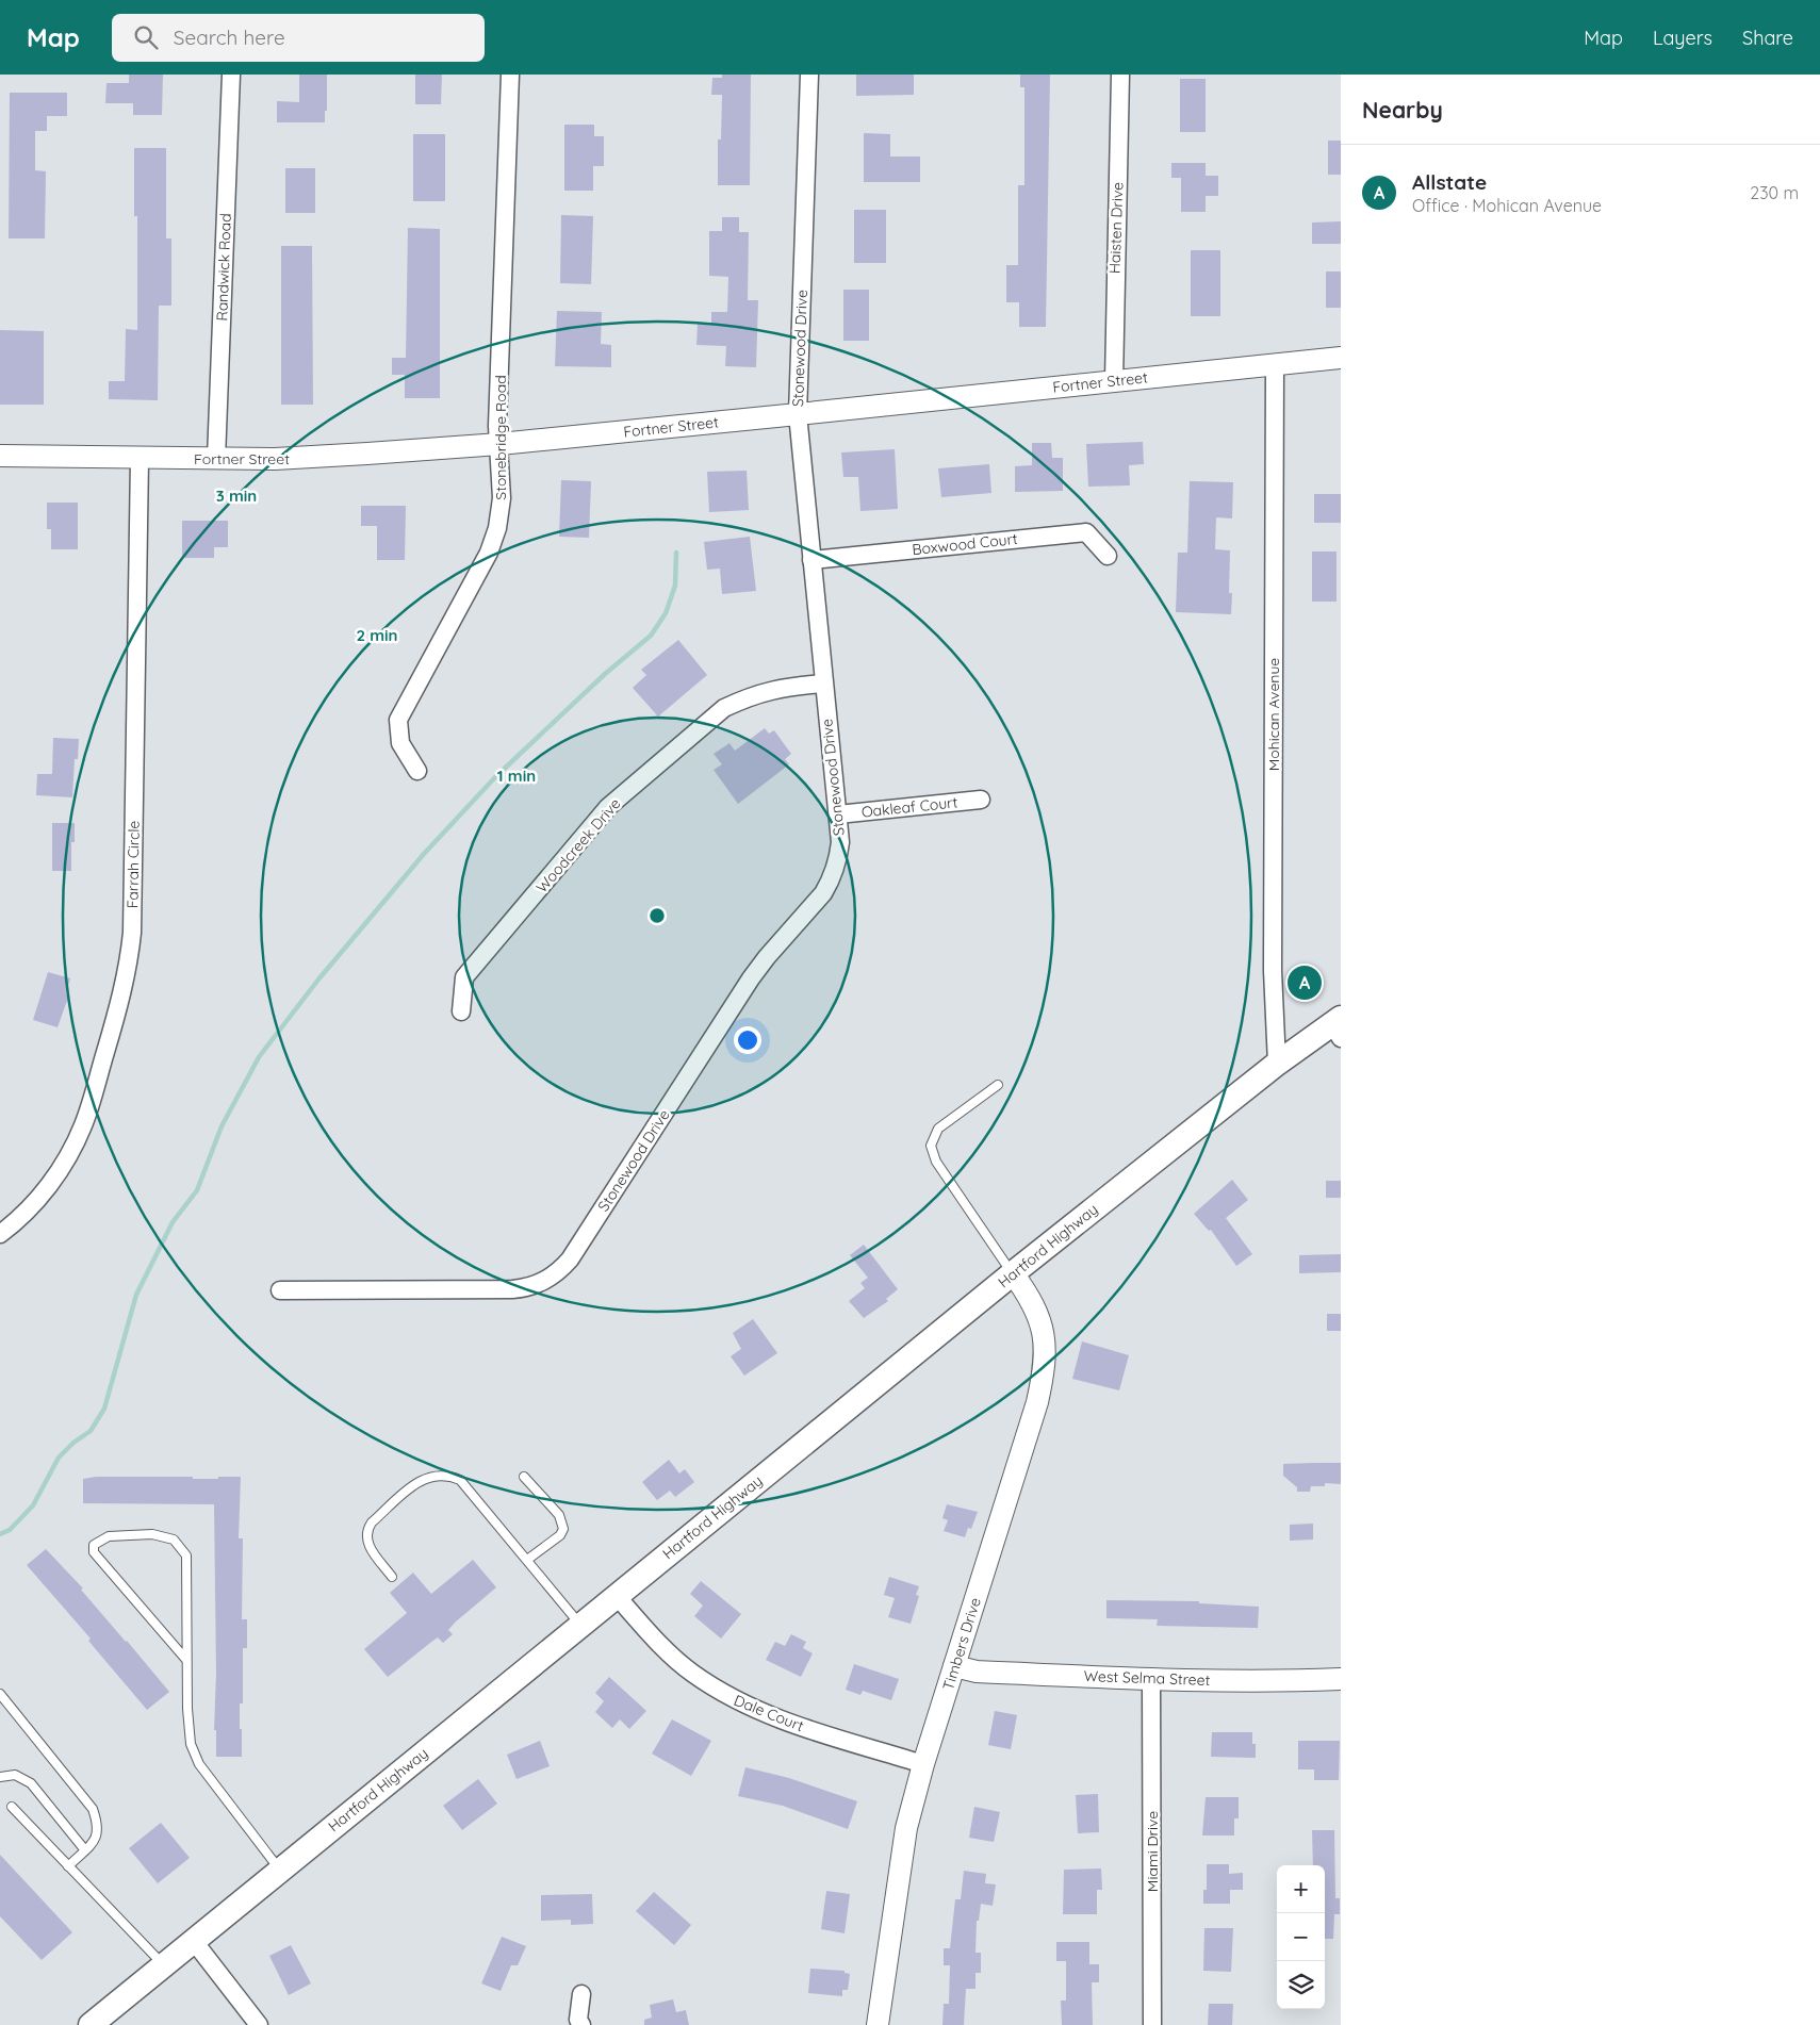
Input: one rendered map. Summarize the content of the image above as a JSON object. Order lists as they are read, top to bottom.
{
  "streets": {
    "main road": ["Hartford Highway"],
    "street": [
      "Haisten Drive",
      "Randwick Road",
      "Stonewood Drive",
      "Fortner Street",
      "Stonebridge Road",
      "Boxwood Court",
      "Mohican Avenue",
      "Oakleaf Court",
      "Woodcreek Drive",
      "Farrah Circle",
      "Timbers Drive",
      "West Selma Street",
      "Dale Court",
      "Miami Drive"
    ]
  },
  "crossings": [
    ["Haisten Drive", "Fortner Street"],
    ["Randwick Road", "Fortner Street"],
    ["Stonewood Drive", "Fortner Street"],
    ["Stonewood Drive", "Boxwood Court"],
    ["Stonewood Drive", "Oakleaf Court"],
    ["Stonewood Drive", "Woodcreek Drive"],
    ["Fortner Street", "Stonebridge Road"],
    ["Fortner Street", "Mohican Avenue"],
    ["Fortner Street", "Farrah Circle"],
    ["Mohican Avenue", "Hartford Highway"],
    ["Hartford Highway", "Timbers Drive"],
    ["Hartford Highway", "Dale Court"],
    ["Timbers Drive", "West Selma Street"],
    ["Timbers Drive", "Dale Court"],
    ["West Selma Street", "Miami Drive"]
  ],
  "page": {
    "header": "Map",
    "search": "Search here",
    "nav": ["Map", "Layers", "Share"],
    "heading": "Nearby",
    "list": [
      {
        "mark": "A",
        "name": "Allstate",
        "note": "Office · Mohican Avenue",
        "value": "230 m"
      }
    ],
    "pins": "A",
    "map_buttons": ["+", "−"]
  },
  "rings": ["3 min", "2 min", "1 min"]
}
